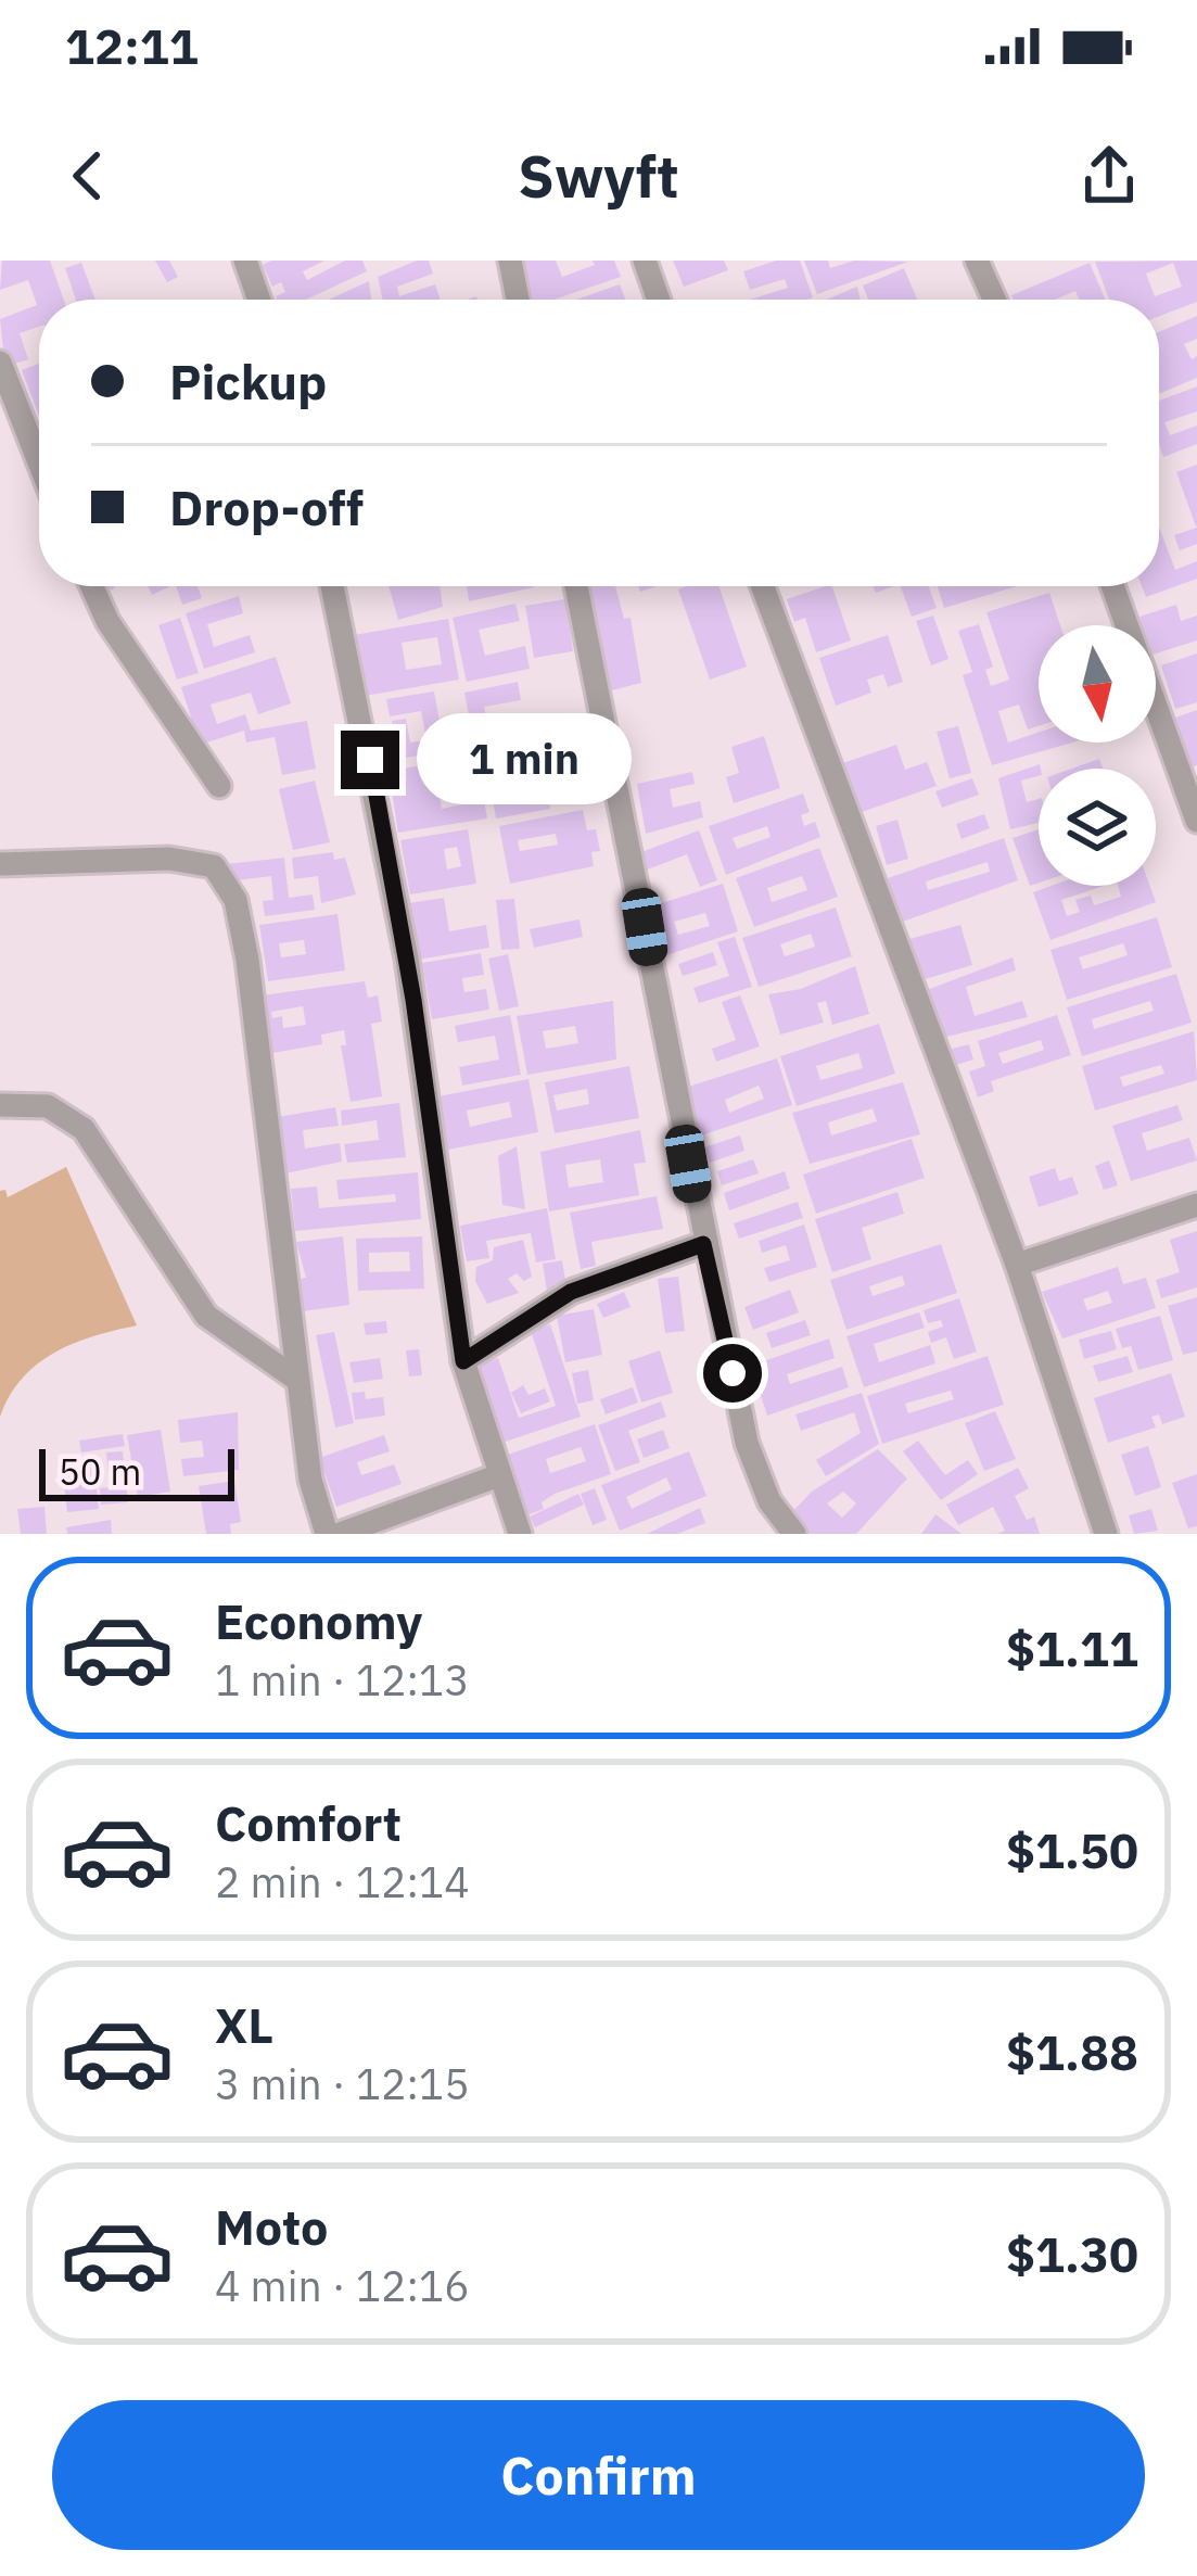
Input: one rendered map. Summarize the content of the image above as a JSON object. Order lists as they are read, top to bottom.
{
  "scale_bar": "50 m",
  "north": "bottom",
  "page": {
    "status": "12:11",
    "header": "Swyft",
    "banner": ["Pickup", "Drop-off"],
    "bubble": "1 min",
    "scale": "50 m",
    "list": [
      {
        "name": "Economy",
        "note": "1 min · 12:13",
        "value": "$1.11"
      },
      {
        "name": "Comfort",
        "note": "2 min · 12:14",
        "value": "$1.50"
      },
      {
        "name": "XL",
        "note": "3 min · 12:15",
        "value": "$1.88"
      },
      {
        "name": "Moto",
        "note": "4 min · 12:16",
        "value": "$1.30"
      }
    ],
    "buttons": "Confirm"
  }
}
